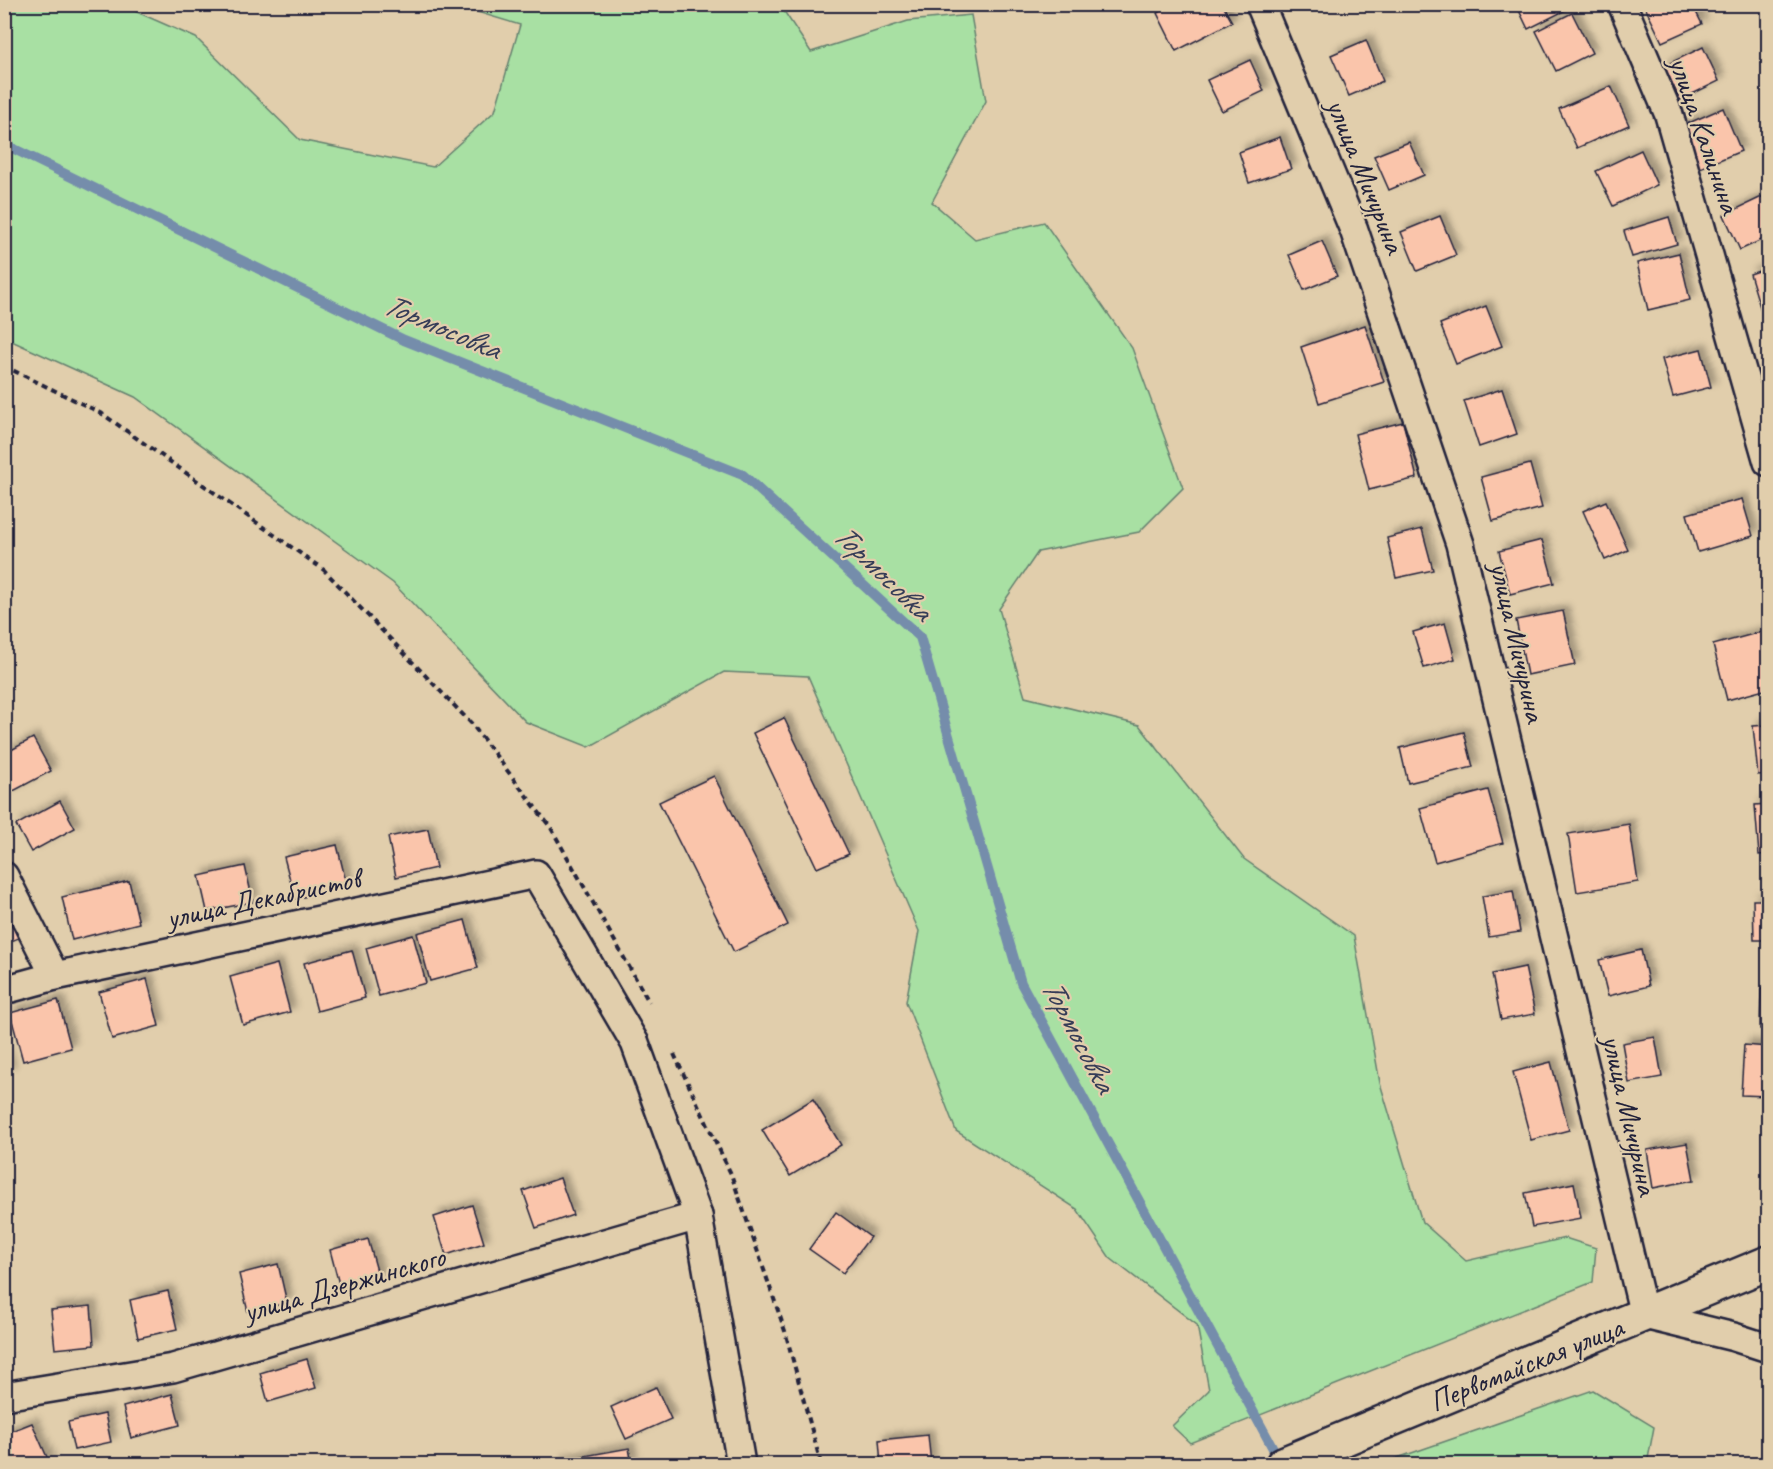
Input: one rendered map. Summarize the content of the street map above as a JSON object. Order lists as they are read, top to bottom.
{
  "streets": {
    "main road": ["Первомайская улица"],
    "street": [
      "улица Калинина",
      "улица Мичурина",
      "улица Декабристов",
      "улица Дзержинского"
    ]
  },
  "crossings": [
    ["улица Мичурина", "Первомайская улица"],
    ["улица Декабристов", "улица Дзержинского"]
  ],
  "water": ["Тормосовка"]
}
